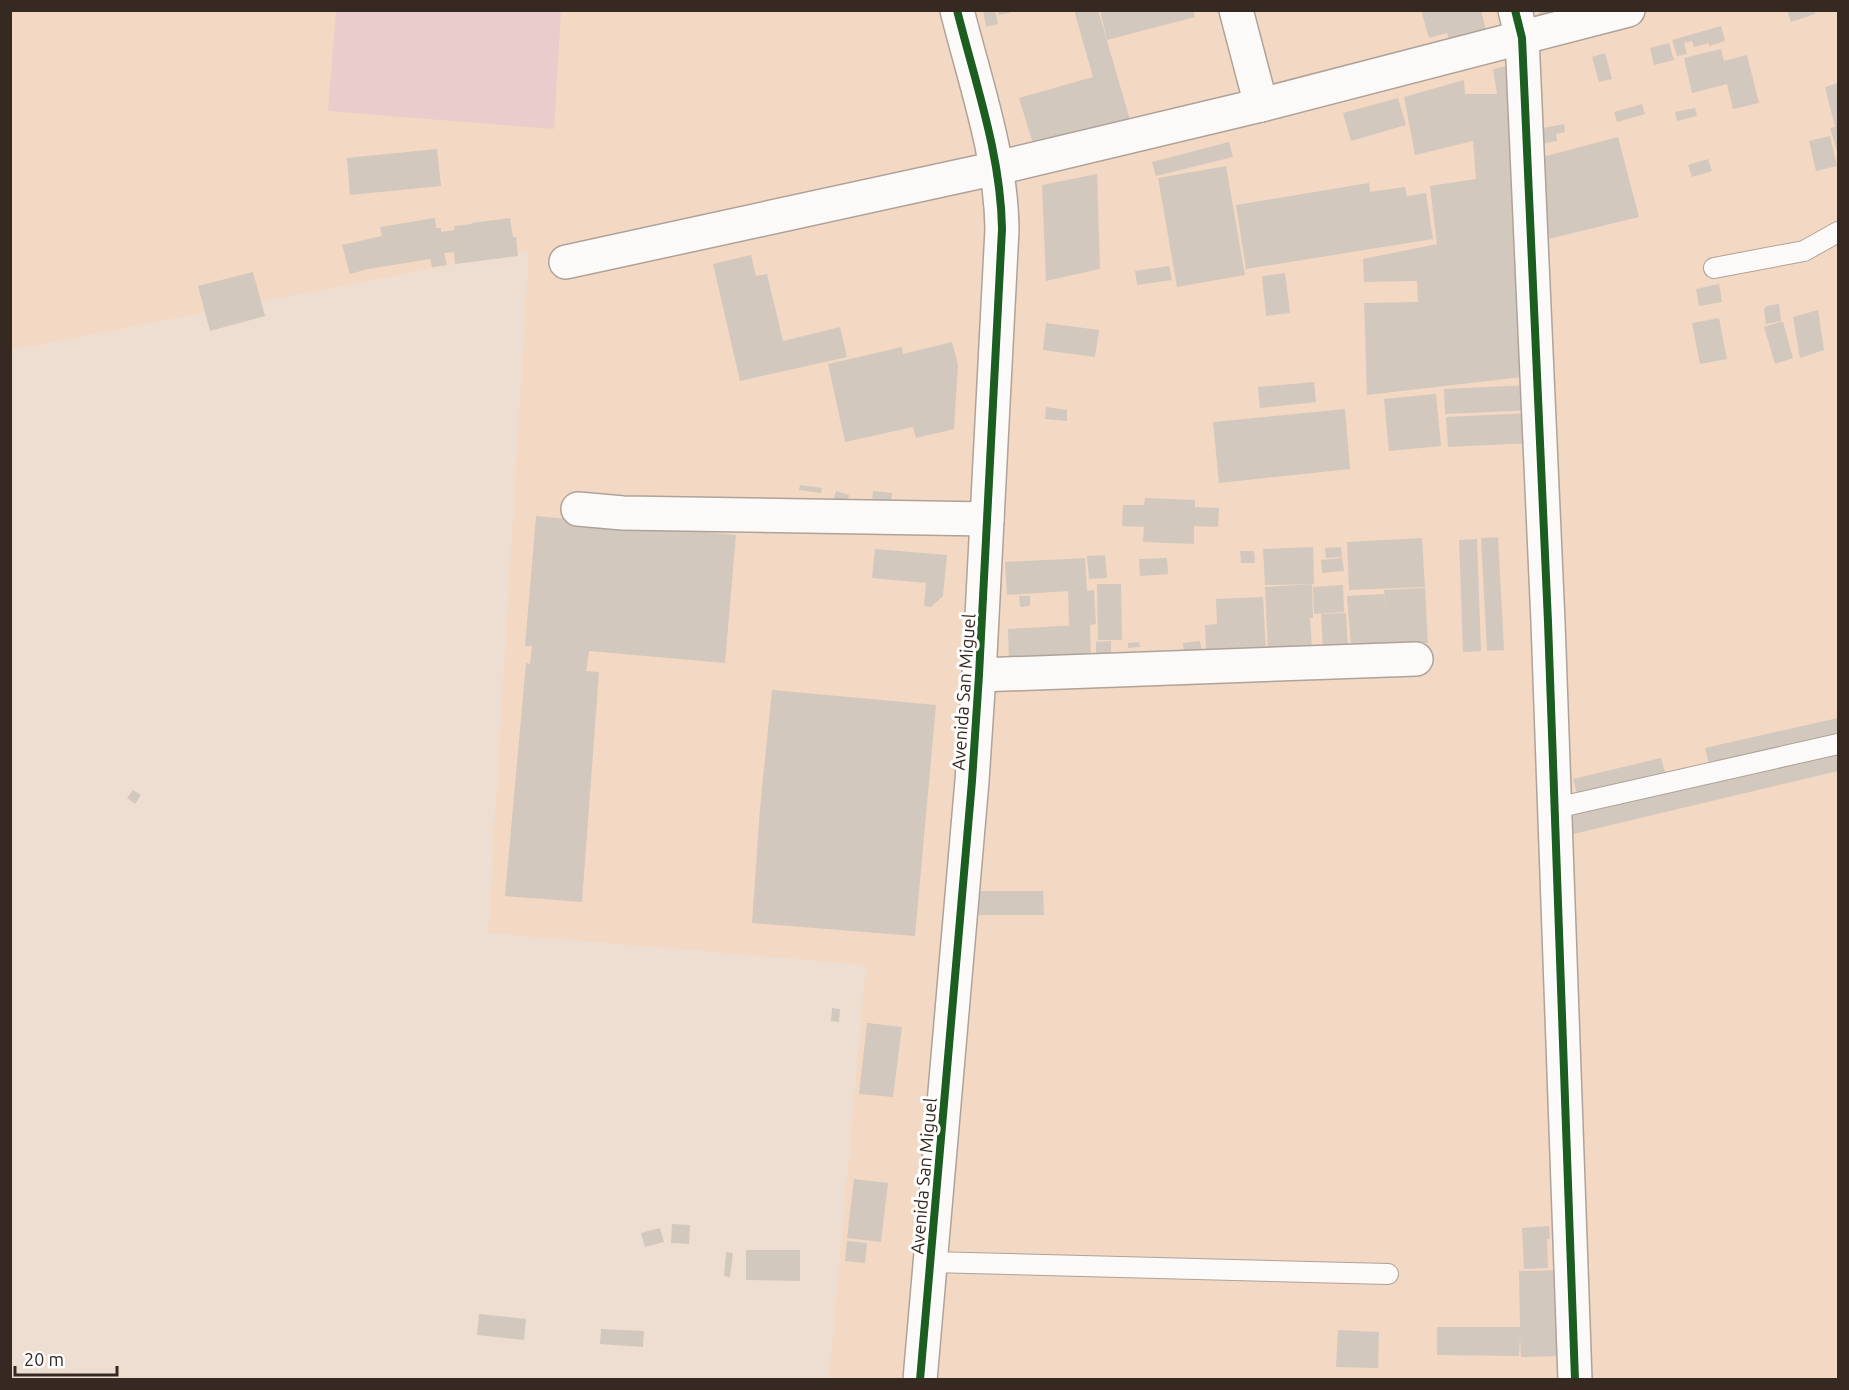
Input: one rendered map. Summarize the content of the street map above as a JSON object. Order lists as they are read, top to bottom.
{
  "streets": {
    "street": ["Avenida San Miguel"]
  },
  "scale_bar": "20 m"
}
